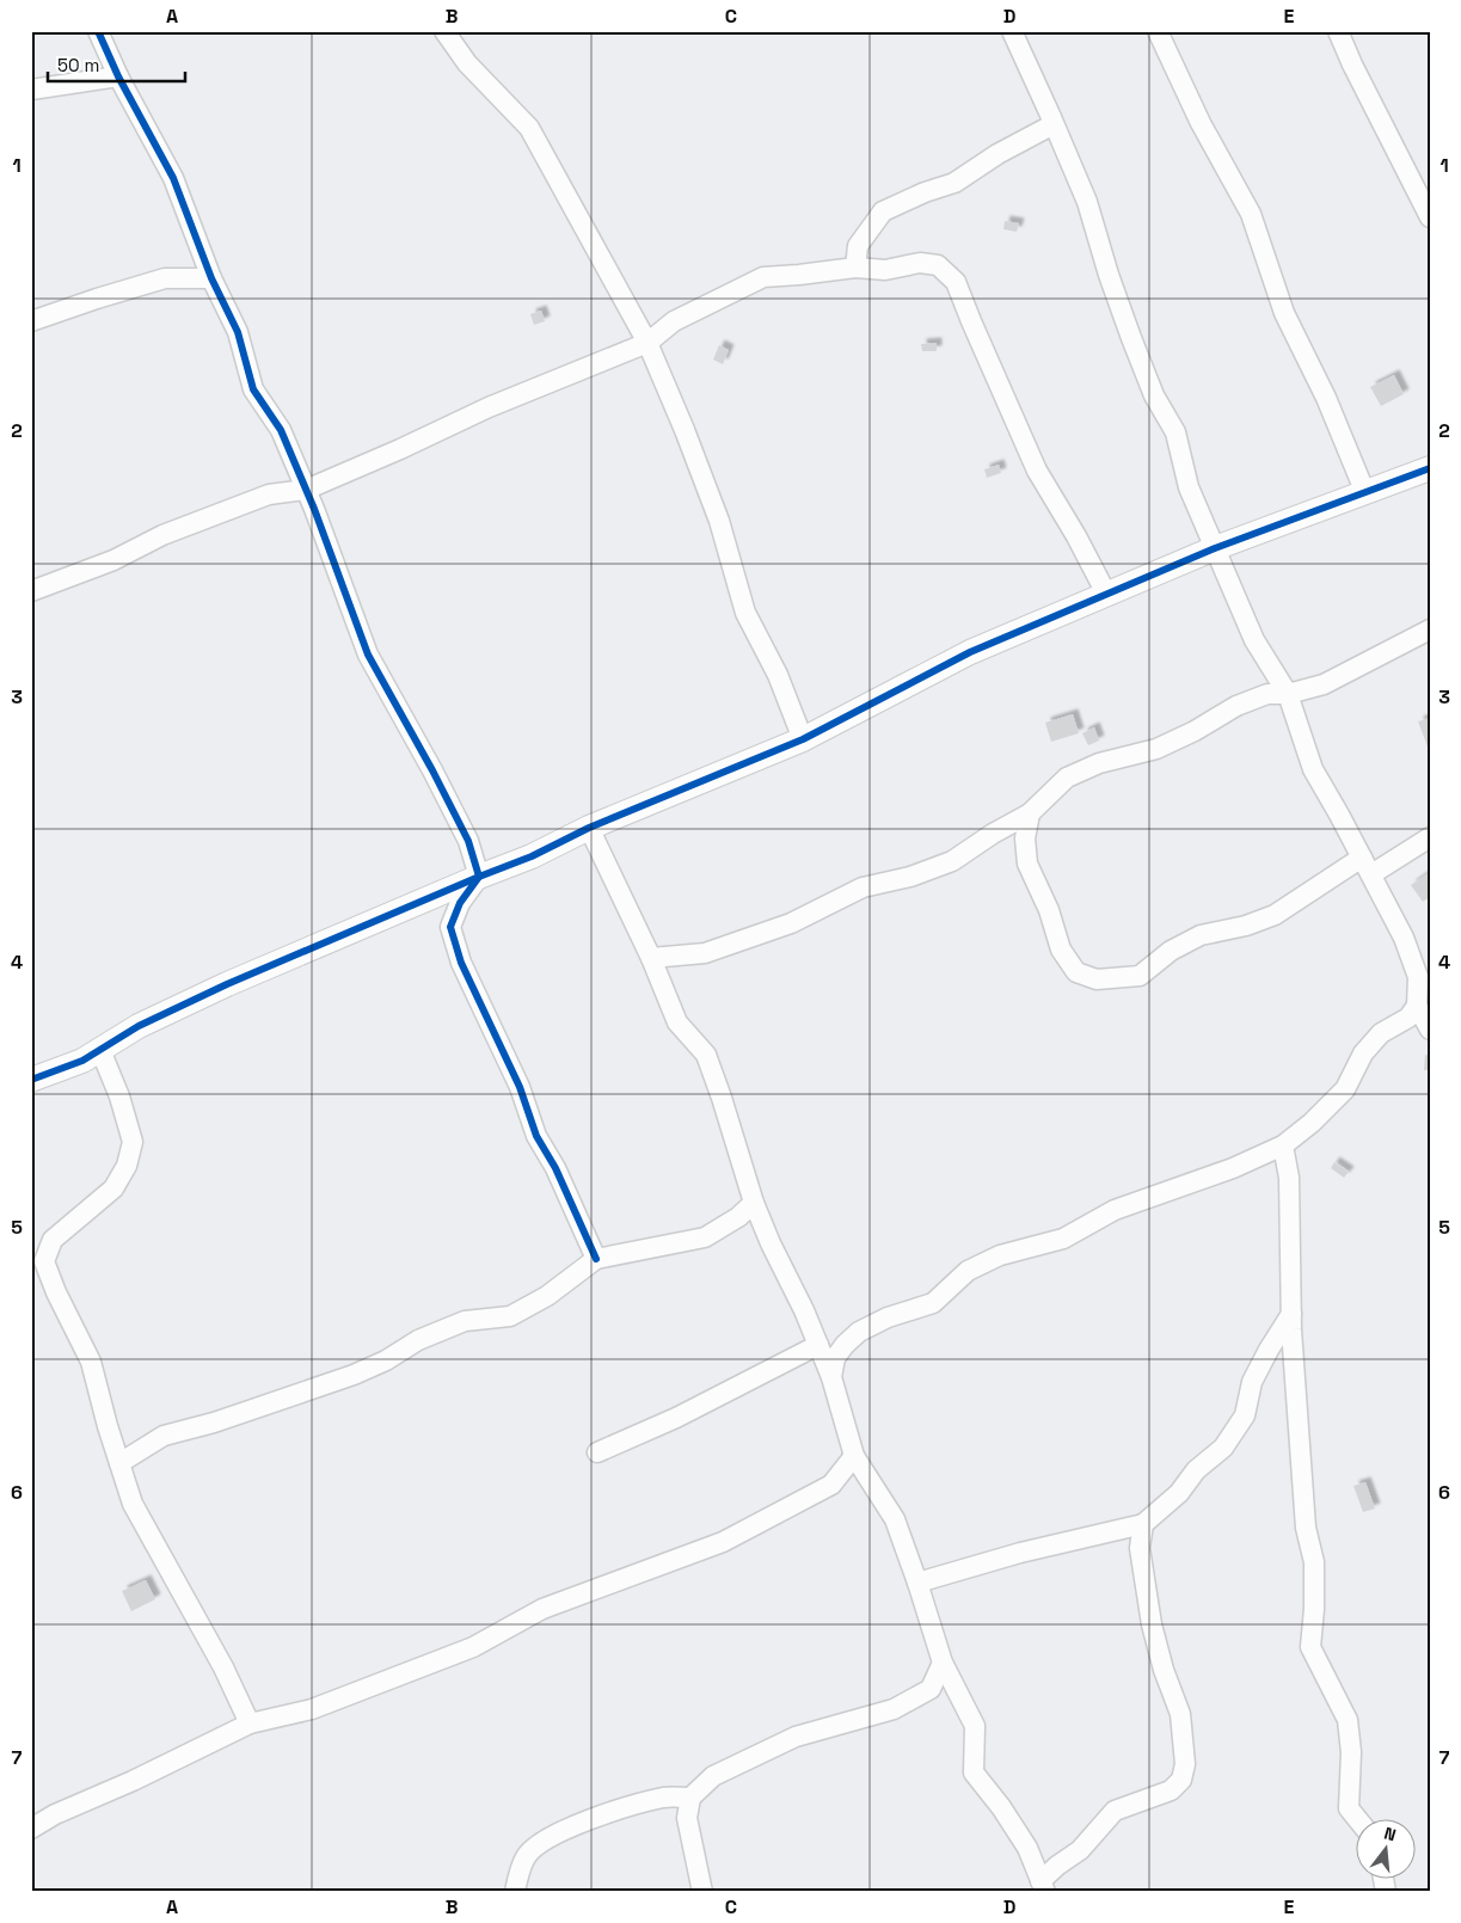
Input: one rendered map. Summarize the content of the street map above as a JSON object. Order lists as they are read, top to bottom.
{
  "scale_bar": "50 m",
  "north": "top",
  "grid": {
    "columns": [
      "A",
      "B",
      "C",
      "D",
      "E"
    ],
    "rows": [
      "1",
      "2",
      "3",
      "4",
      "5",
      "6",
      "7"
    ]
  }
}
